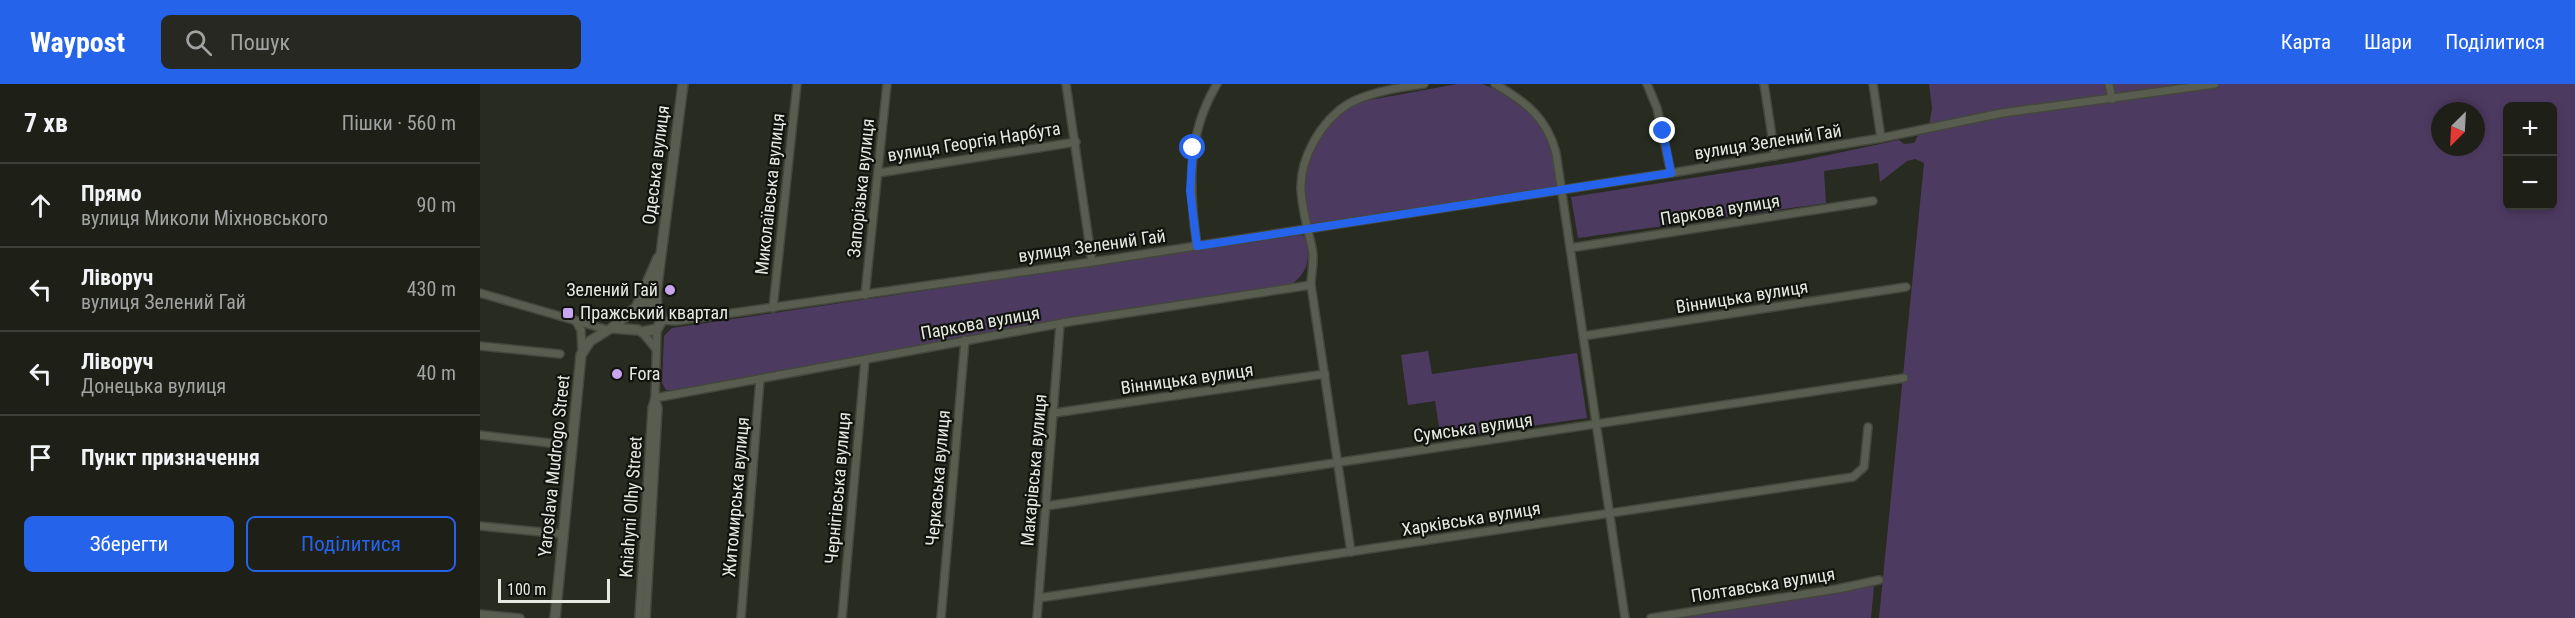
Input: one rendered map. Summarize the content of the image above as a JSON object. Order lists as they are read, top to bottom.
{
  "streets": {
    "main road": ["Одеська вулиця", "Yaroslava Mudrogo Street"],
    "street": [
      "вулиця Георгія Нарбута",
      "вулиця Зелений Гай",
      "Запорізька вулиця",
      "Миколаївська вулиця",
      "Паркова вулиця",
      "Вінницька вулиця",
      "Сумська вулиця",
      "Макарівська вулиця",
      "Черкаська вулиця",
      "Чернігівська вулиця",
      "Житомирська вулиця",
      "Kniahyni Olhy Street",
      "Харківська вулиця",
      "Полтавська вулиця"
    ]
  },
  "crossings": [
    ["вулиця Георгія Нарбута", "вулиця Зелений Гай"],
    ["вулиця Георгія Нарбута", "Запорізька вулиця"],
    ["вулиця Зелений Гай", "Одеська вулиця"],
    ["вулиця Зелений Гай", "Запорізька вулиця"],
    ["вулиця Зелений Гай", "Миколаївська вулиця"],
    ["вулиця Зелений Гай", "Kniahyni Olhy Street"],
    ["Одеська вулиця", "Kniahyni Olhy Street"],
    ["Паркова вулиця", "Макарівська вулиця"],
    ["Паркова вулиця", "Черкаська вулиця"],
    ["Паркова вулиця", "Чернігівська вулиця"],
    ["Паркова вулиця", "Житомирська вулиця"],
    ["Паркова вулиця", "Kniahyni Olhy Street"],
    ["Вінницька вулиця", "Макарівська вулиця"],
    ["Сумська вулиця", "Макарівська вулиця"],
    ["Макарівська вулиця", "Харківська вулиця"]
  ],
  "places": {
    "other": ["Зелений Гай", "Fora"],
    "transit": ["Пражський квартал"]
  },
  "scale_bar": "100 m",
  "north": "bottom left",
  "page": {
    "header": "Waypost",
    "search": "Пошук",
    "nav": ["Карта", "Шари", "Поділитися"],
    "heading": ["7 хв", "Пішки · 560 m"],
    "map_buttons": ["+", "−"],
    "list": [
      ["Прямо", "вулиця Миколи Міхновського", "90 m"],
      ["Ліворуч", "вулиця Зелений Гай", "430 m"],
      ["Ліворуч", "Донецька вулиця", "40 m"],
      "Пункт призначення"
    ],
    "buttons": ["Зберегти", "Поділитися"],
    "scale": "100 m"
  }
}
